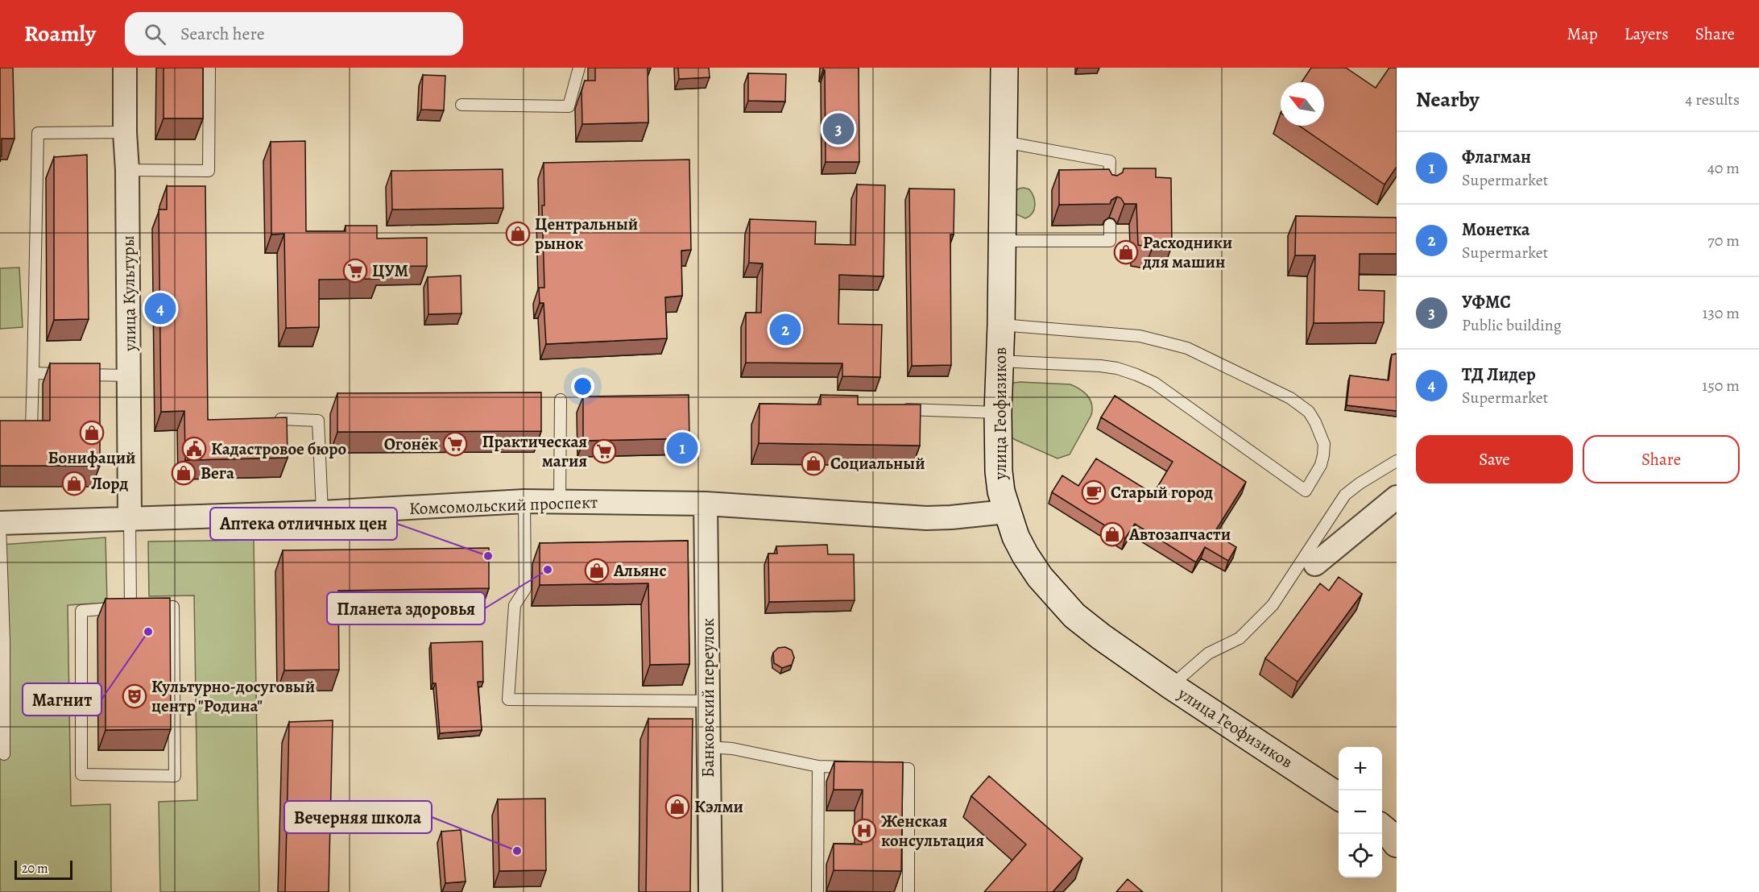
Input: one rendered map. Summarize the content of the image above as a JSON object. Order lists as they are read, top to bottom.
{
  "streets": {
    "main road": ["улица Геофизиков"],
    "street": ["улица Культуры", "Комсомольский проспект", "Банковский переулок"]
  },
  "crossings": [
    ["улица Культуры", "Комсомольский проспект"],
    ["улица Геофизиков", "Комсомольский проспект"],
    ["Комсомольский проспект", "Банковский переулок"]
  ],
  "places": {
    "shop": [
      "Центральный рынок",
      "Расходники для машин",
      "Бонифаций",
      "Социальный",
      "Вега",
      "Лорд",
      "Автозапчасти",
      "Альянс",
      "Кэлми"
    ],
    "supermarket": ["ЦУМ", "Огонёк", "Практическая магия"],
    "public building": ["Кадастровое бюро"],
    "cafe": ["Старый город"],
    "other": [
      "Аптека отличных цен",
      "Планета здоровья",
      "Магнит",
      "Вечерняя школа"
    ],
    "theatre": ["Культурно-досуговый центр \"Родина\""],
    "hospital": ["Женская консультация"]
  },
  "scale_bar": "20 m",
  "north": "top left",
  "page": {
    "header": "Roamly",
    "search": "Search here",
    "nav": ["Map", "Layers", "Share"],
    "heading": ["Nearby", "4 results"],
    "pins": [
      "3",
      "4",
      "2",
      "1"
    ],
    "list": [
      {
        "mark": "1",
        "name": "Флагман",
        "note": "Supermarket",
        "value": "40 m"
      },
      {
        "mark": "2",
        "name": "Монетка",
        "note": "Supermarket",
        "value": "70 m"
      },
      {
        "mark": "3",
        "name": "УФМС",
        "note": "Public building",
        "value": "130 m"
      },
      {
        "mark": "4",
        "name": "ТД Лидер",
        "note": "Supermarket",
        "value": "150 m"
      }
    ],
    "buttons": ["Save", "Share"],
    "map_buttons": ["+", "−"],
    "scale": "20 m"
  }
}
